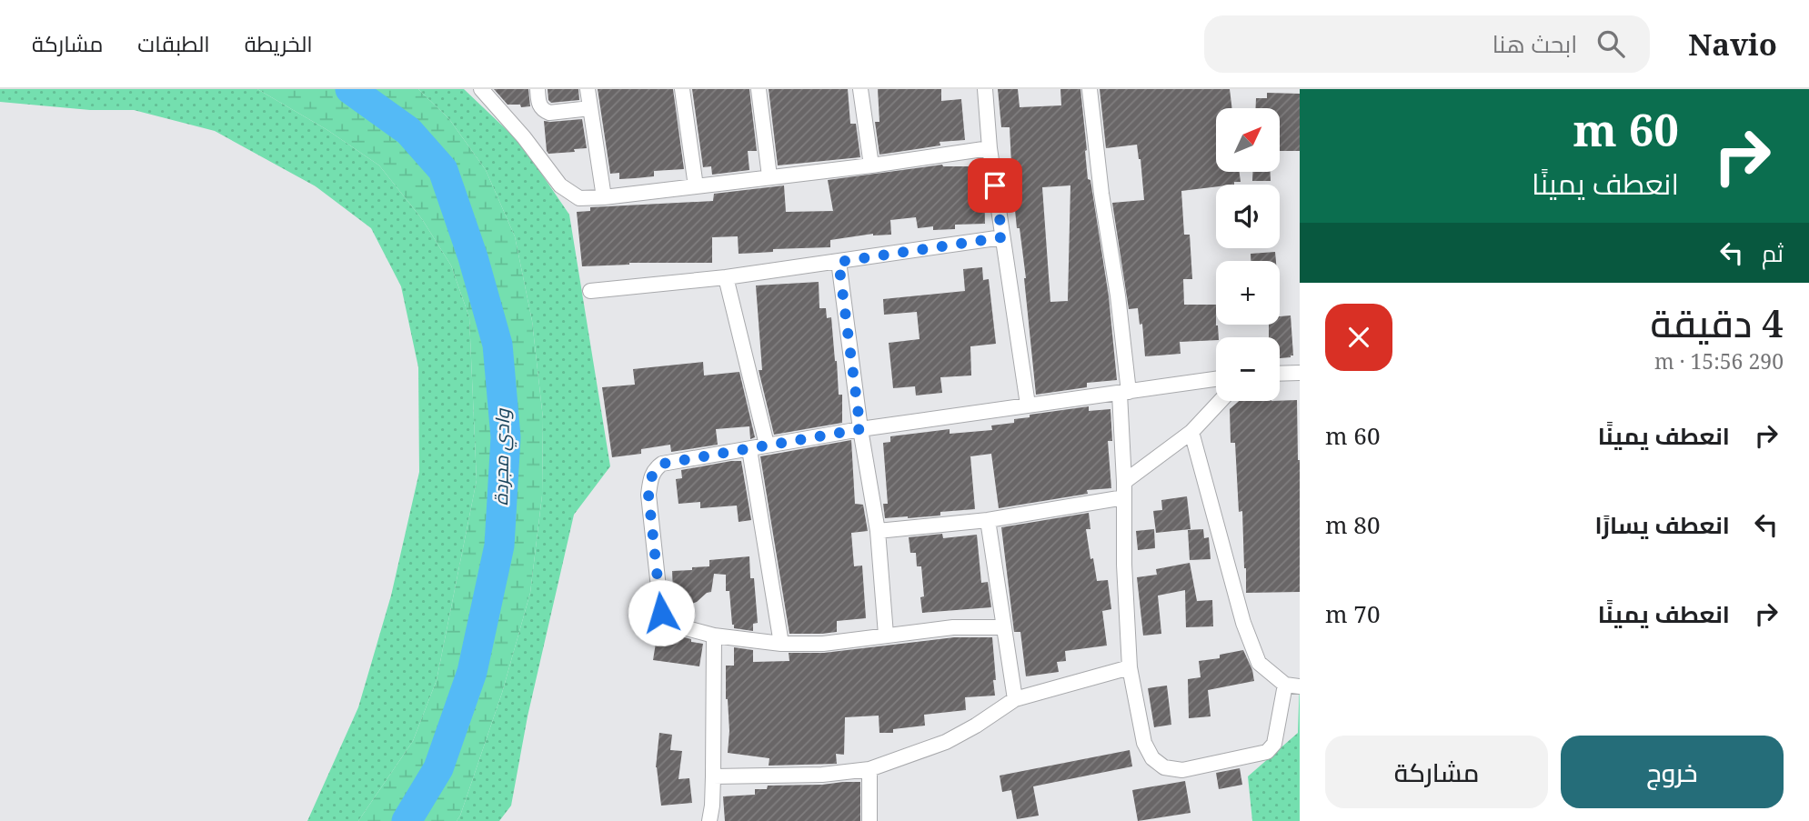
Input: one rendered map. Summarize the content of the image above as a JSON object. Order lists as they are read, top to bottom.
{
  "water": ["وادي مجردة"],
  "north": "top right",
  "page": {
    "header": "Navio",
    "search": "ابحث هنا",
    "nav": ["الخريطة", "الطبقات", "مشاركة"],
    "turn": ["60 m", "انعطف يمينًا"],
    "map_buttons": ["+", "−"],
    "then": "ثم",
    "heading": ["4 دقيقة", "290 m · 15:56"],
    "list": [
      {
        "name": "انعطف يمينًا",
        "value": "60 m"
      },
      {
        "name": "انعطف يسارًا",
        "value": "80 m"
      },
      {
        "name": "انعطف يمينًا",
        "value": "70 m"
      }
    ],
    "buttons": ["خروج", "مشاركة"]
  }
}
